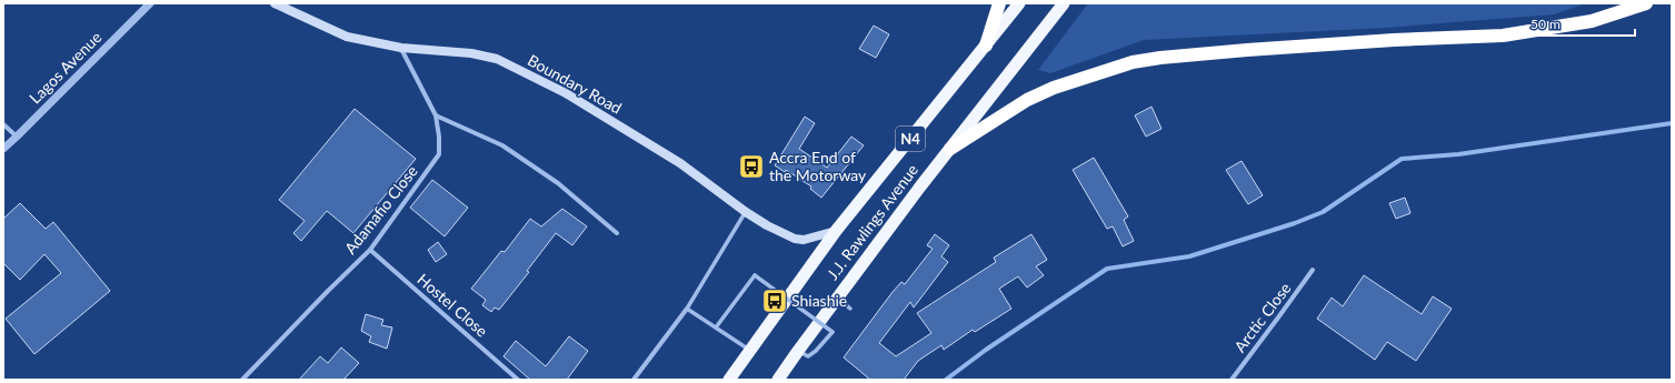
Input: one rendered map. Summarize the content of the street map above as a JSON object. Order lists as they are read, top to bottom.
{
  "streets": {
    "highway": ["N4", "J.J. Rawlings Avenue"],
    "main road": ["Boundary Road"],
    "street": [
      "Lagos Avenue",
      "Adamafio Close",
      "Hostel Close",
      "Arctic Close"
    ]
  },
  "crossings": [
    ["Boundary Road", "Adamafio Close"],
    ["Boundary Road", "J.J. Rawlings Avenue"],
    ["Adamafio Close", "Hostel Close"]
  ],
  "places": {
    "bus stop": ["Accra End of the Motorway", "Shiashie"]
  },
  "scale_bar": "50 m"
}
